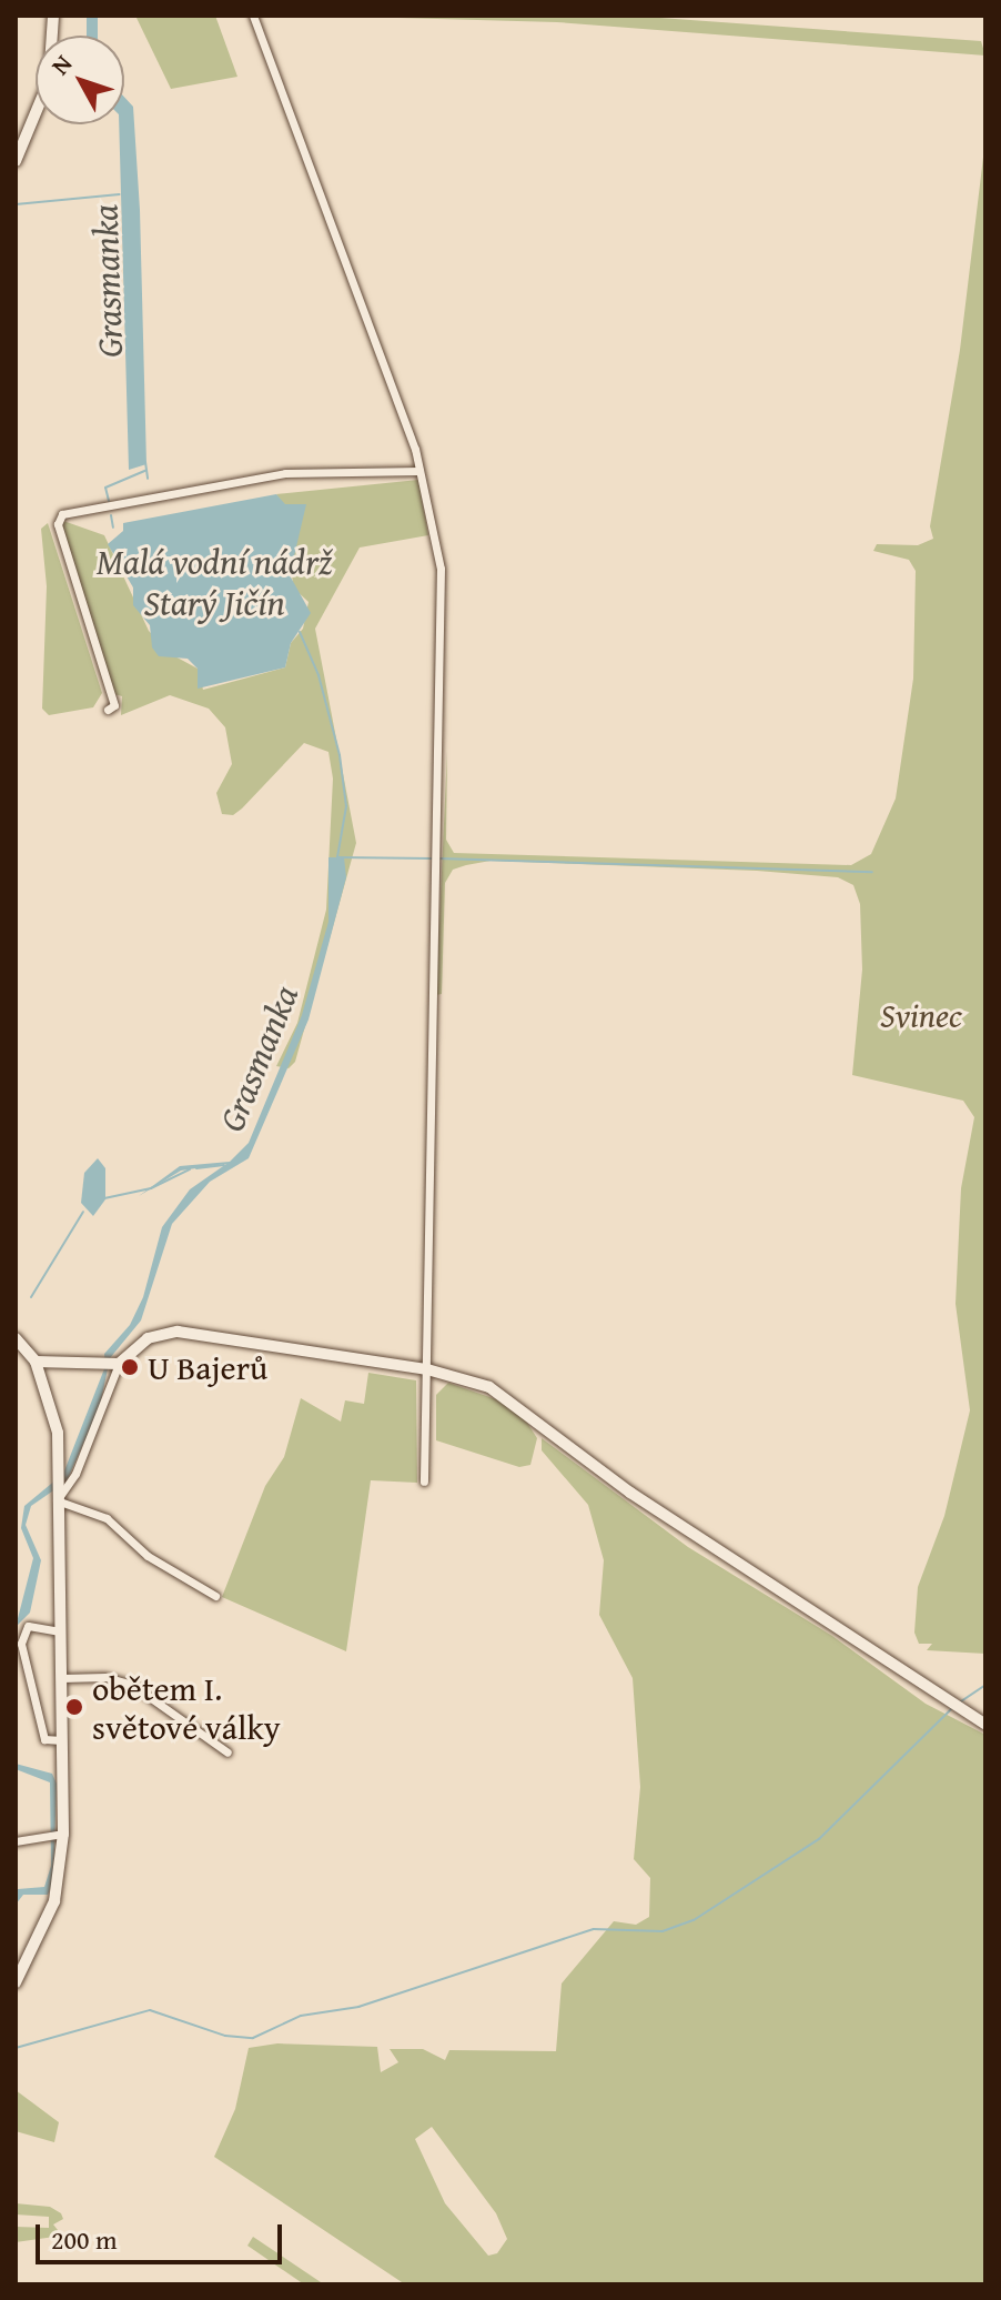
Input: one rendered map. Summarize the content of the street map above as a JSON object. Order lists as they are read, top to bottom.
{
  "water": ["Grasmanka", "Malá vodní nádrž Starý Jičín"],
  "parks": ["Svinec"],
  "places": ["U Bajerů", "obětem I. světové války"],
  "scale_bar": "200 m",
  "north": "top left"
}
